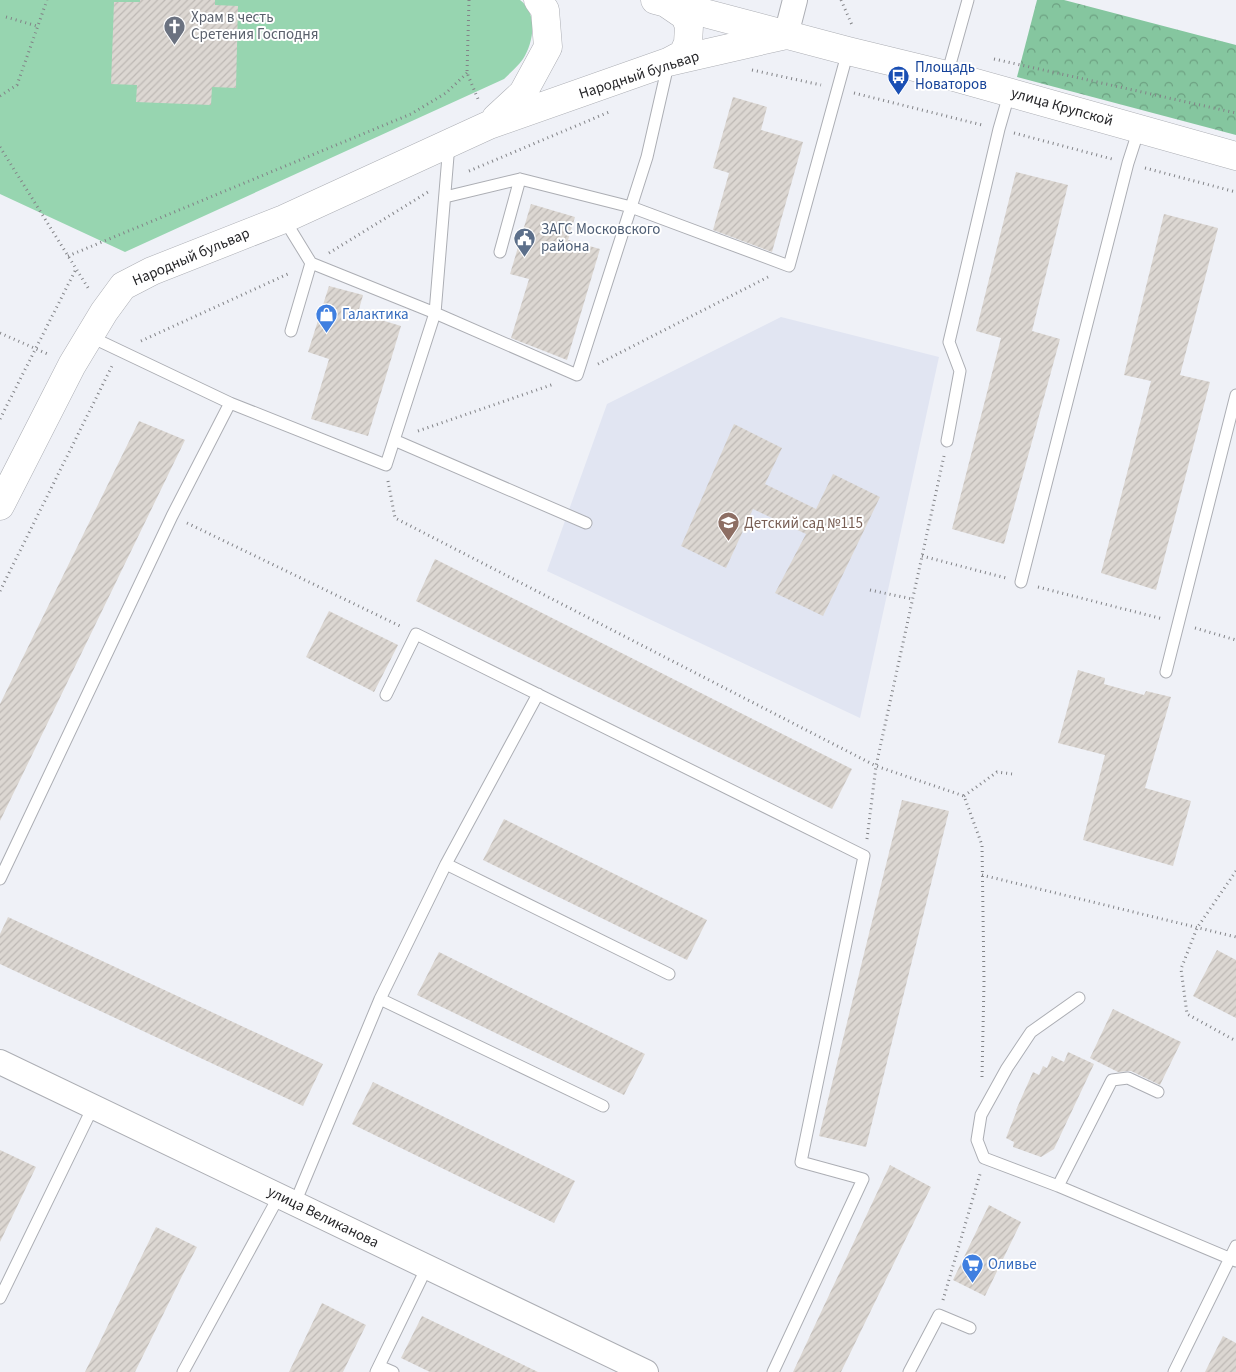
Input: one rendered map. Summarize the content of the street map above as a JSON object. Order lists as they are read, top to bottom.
{
  "streets": {
    "street": ["Народный бульвар", "улица Крупской", "улица Великанова"]
  },
  "crossings": [
    ["Народный бульвар", "улица Крупской"]
  ],
  "places": {
    "church": ["Храм в честь Сретения Господня"],
    "bus stop": ["Площадь Новаторов"],
    "public building": ["ЗАГС Московского района"],
    "shop": ["Галактика"],
    "school or university": ["Детский сад №115"],
    "supermarket": ["Оливье"]
  }
}
